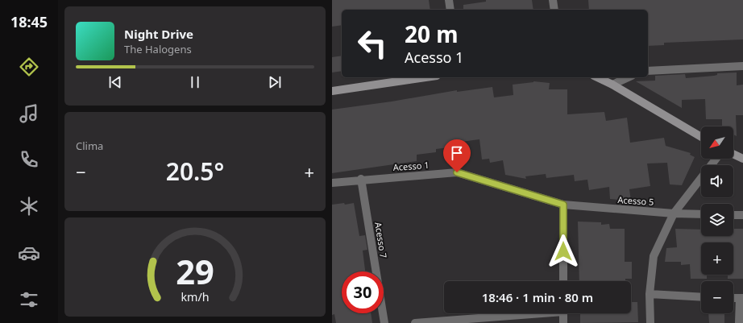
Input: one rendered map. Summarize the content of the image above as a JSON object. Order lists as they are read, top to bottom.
{
  "streets": {
    "street": ["Acesso 1", "Acesso 5", "Acesso 7"]
  },
  "crossings": [
    ["Acesso 1", "Acesso 5"],
    ["Acesso 1", "Acesso 7"]
  ],
  "north": "bottom left",
  "page": {
    "tabs": "18:45",
    "turn": ["20 m", "Acesso 1"],
    "song": ["Night Drive", "The Halogens"],
    "tile": "Clima",
    "map_buttons": ["+", "−"],
    "heat": ["−", "20.5°", "+"],
    "limit": "30",
    "trip": "18:46 · 1 min · 80 m",
    "gauge": ["29", "km/h"]
  }
}
